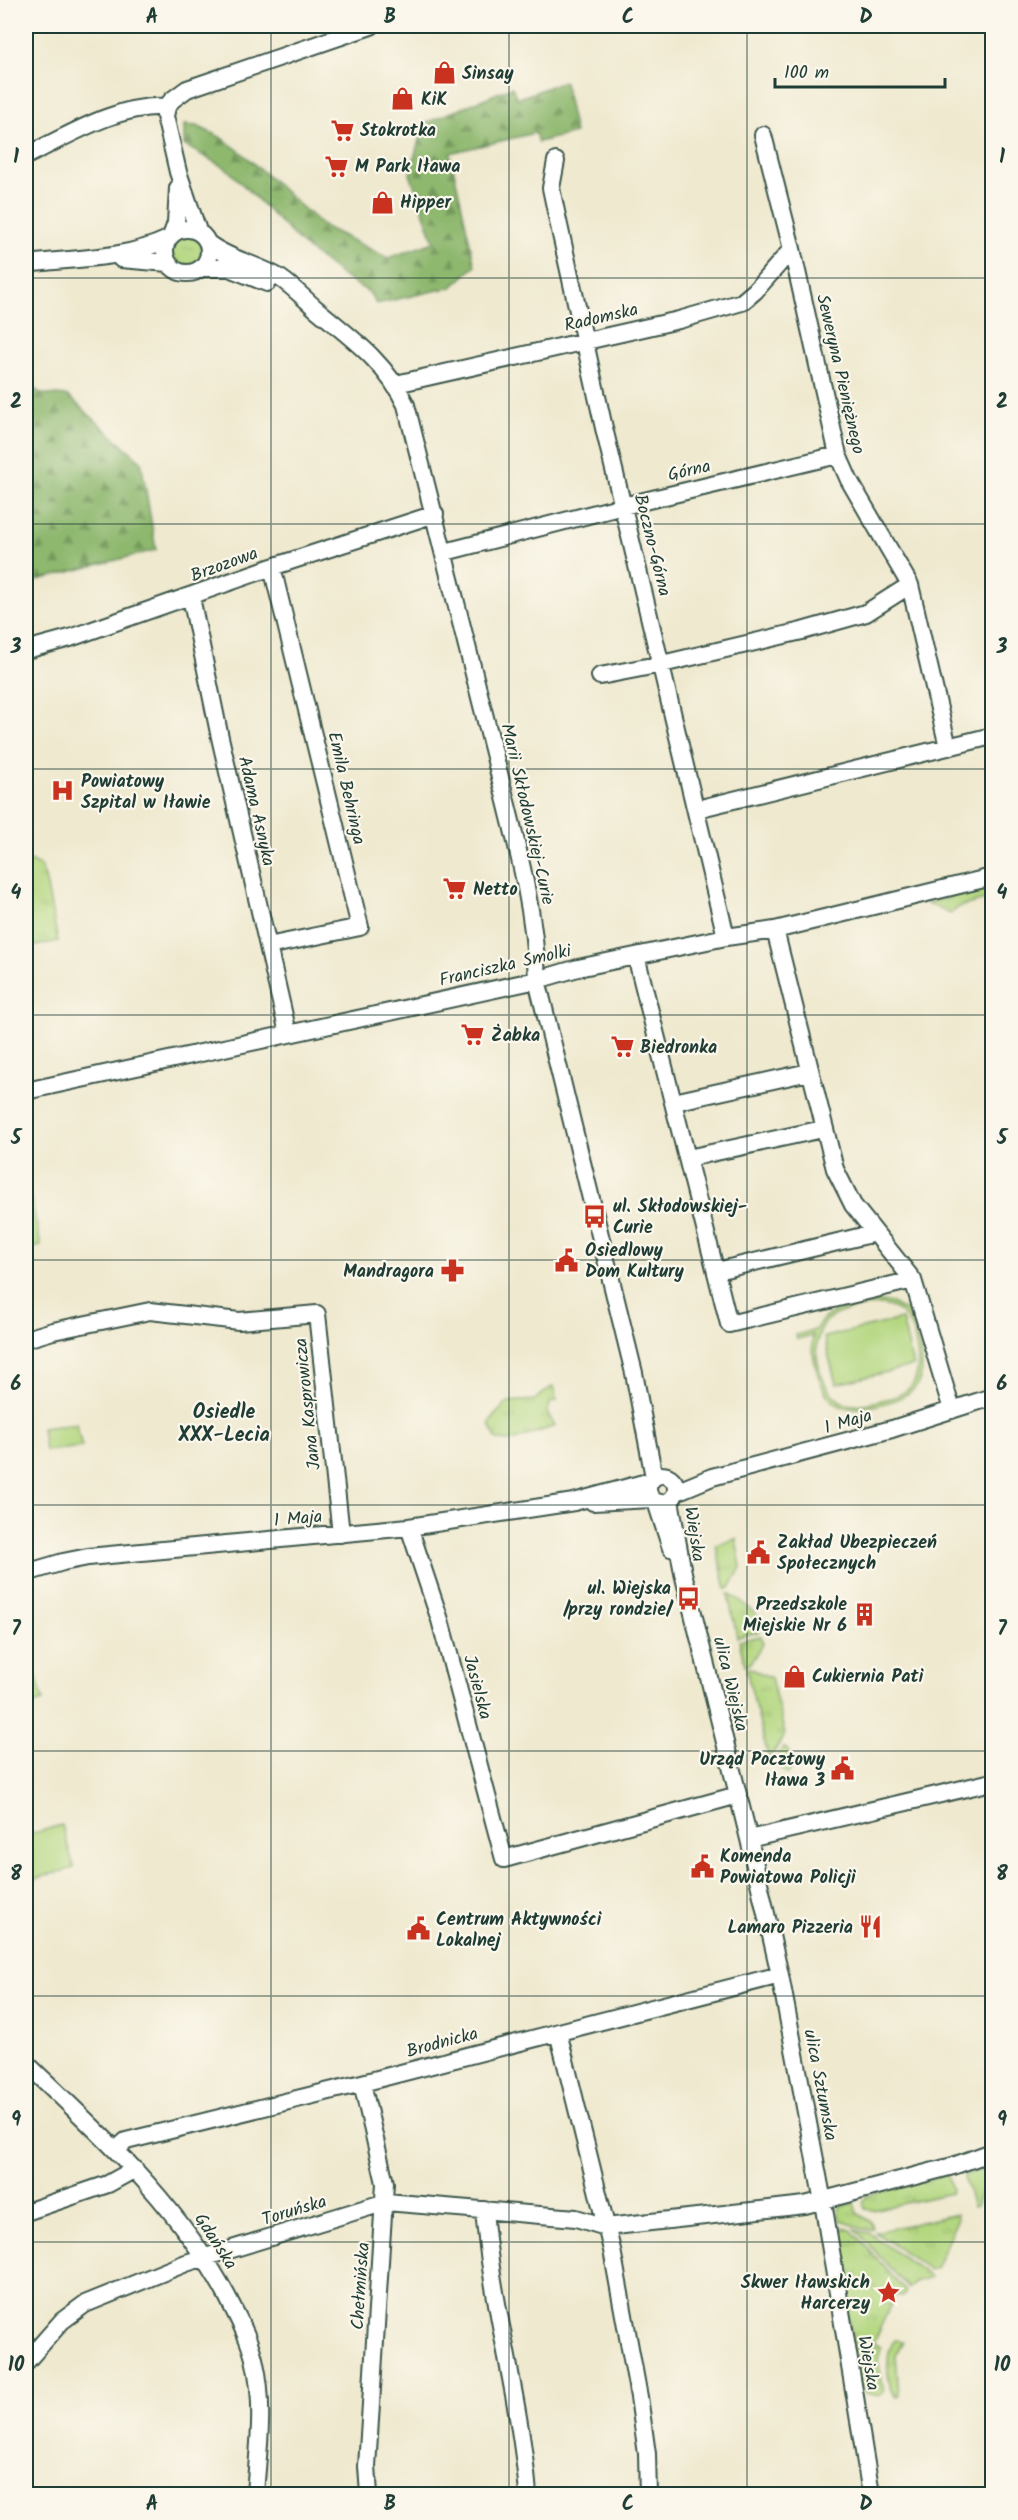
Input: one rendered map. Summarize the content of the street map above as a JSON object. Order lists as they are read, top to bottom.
{
  "streets": {
    "street": [
      "Radomska",
      "Seweryna Pieniężnego",
      "Górna",
      "Boczno-Górna",
      "Brzozowa",
      "Emila Behringa",
      "Adama Asnyka",
      "Marii Skłodowskiej-Curie",
      "Franciszka Smolki",
      "Jana Kasprowicza",
      "1 Maja",
      "Wiejska",
      "ulica Wiejska",
      "Jasielska",
      "Brodnicka",
      "ulica Sztumska",
      "Toruńska",
      "Gdańska",
      "Chełmińska"
    ]
  },
  "crossings": [
    ["Radomska", "Seweryna Pieniężnego"],
    ["Radomska", "Boczno-Górna"],
    ["Radomska", "Marii Skłodowskiej-Curie"],
    ["Seweryna Pieniężnego", "Górna"],
    ["Górna", "Boczno-Górna"],
    ["Górna", "Marii Skłodowskiej-Curie"],
    ["Boczno-Górna", "Franciszka Smolki"],
    ["Brzozowa", "Emila Behringa"],
    ["Brzozowa", "Adama Asnyka"],
    ["Brzozowa", "Marii Skłodowskiej-Curie"],
    ["Emila Behringa", "Adama Asnyka"],
    ["Adama Asnyka", "Franciszka Smolki"],
    ["Marii Skłodowskiej-Curie", "Franciszka Smolki"],
    ["Marii Skłodowskiej-Curie", "1 Maja"],
    ["Marii Skłodowskiej-Curie", "Wiejska"],
    ["Jana Kasprowicza", "1 Maja"],
    ["1 Maja", "Wiejska"],
    ["1 Maja", "Jasielska"],
    ["Wiejska", "ulica Wiejska"],
    ["Wiejska", "ulica Sztumska"],
    ["ulica Wiejska", "Jasielska"],
    ["Brodnicka", "ulica Sztumska"],
    ["Brodnicka", "Gdańska"],
    ["Brodnicka", "Chełmińska"],
    ["Toruńska", "Gdańska"],
    ["Toruńska", "Chełmińska"]
  ],
  "districts": ["Osiedle XXX-Lecia"],
  "places": {
    "shop": [
      "Sinsay",
      "KiK",
      "Hipper",
      "Cukiernia Pati"
    ],
    "supermarket": [
      "Stokrotka",
      "M Park Iława",
      "Netto",
      "Żabka",
      "Biedronka"
    ],
    "hospital": ["Powiatowy Szpital w Iławie"],
    "bus stop": ["ul. Skłodowskiej- Curie", "ul. Wiejska /przy rondzie/"],
    "public building": [
      "Osiedlowy Dom Kultury",
      "Zakład Ubezpieczeń Społecznych",
      "Urząd Pocztowy Iława 3",
      "Komenda Powiatowa Policji",
      "Centrum Aktywności Lokalnej"
    ],
    "pharmacy": ["Mandragora"],
    "building": ["Przedszkole Miejskie Nr 6"],
    "restaurant": ["Lamaro Pizzeria"],
    "place": ["Skwer Iławskich Harcerzy"]
  },
  "scale_bar": "100 m",
  "grid": {
    "columns": [
      "A",
      "B",
      "C",
      "D"
    ],
    "rows": [
      "1",
      "2",
      "3",
      "4",
      "5",
      "6",
      "7",
      "8",
      "9",
      "10"
    ]
  }
}
